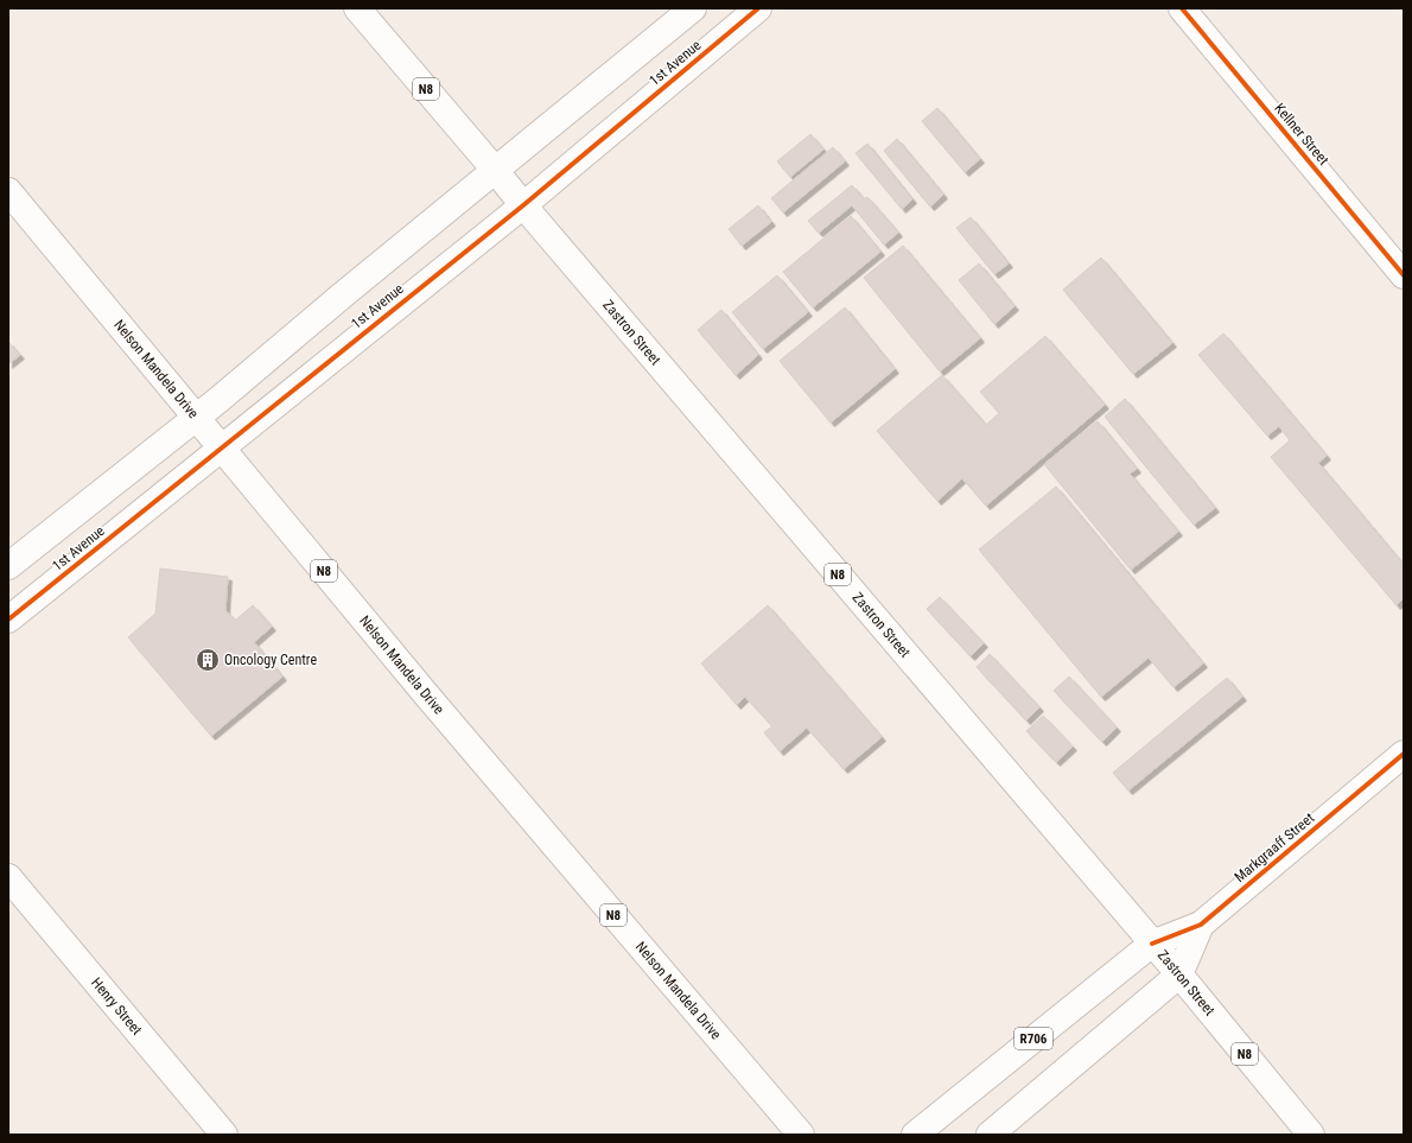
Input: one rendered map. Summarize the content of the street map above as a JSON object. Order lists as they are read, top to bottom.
{
  "streets": {
    "main road": [
      "1st Avenue",
      "N8",
      "Kellner Street",
      "Zastron Street",
      "Nelson Mandela Drive",
      "Markgraaff Street",
      "Henry Street",
      "R706"
    ]
  },
  "crossings": [
    ["1st Avenue", "Zastron Street"],
    ["1st Avenue", "Nelson Mandela Drive"],
    ["Zastron Street", "Markgraaff Street"]
  ],
  "places": {
    "building": ["Oncology Centre"]
  }
}
